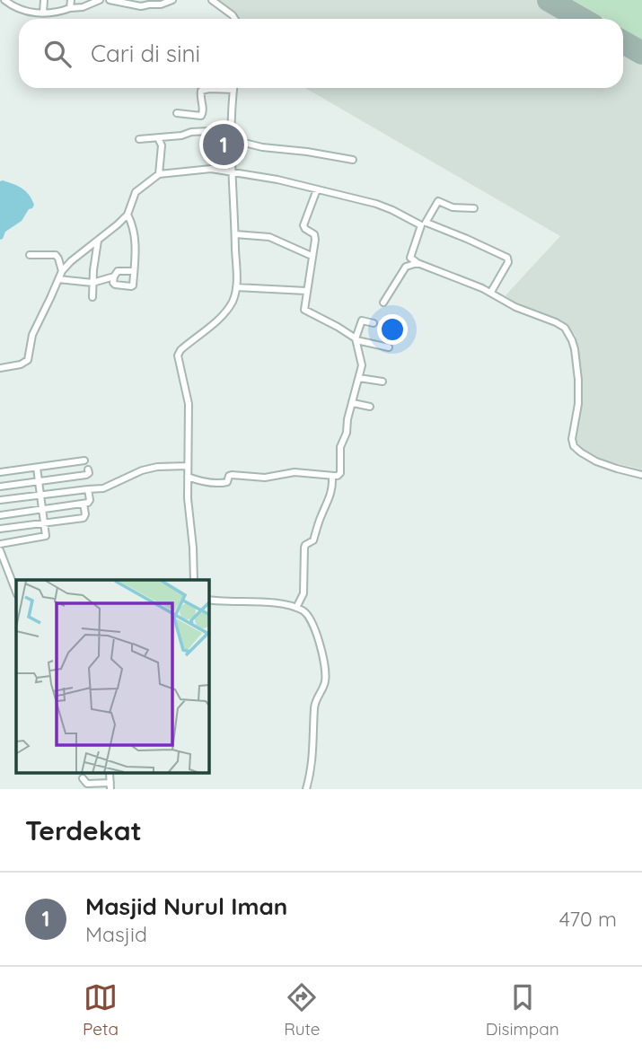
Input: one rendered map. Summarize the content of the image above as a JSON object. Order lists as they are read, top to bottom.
{
  "page": {
    "search": "Cari di sini",
    "pins": "1",
    "heading": "Terdekat",
    "list": [
      {
        "mark": "1",
        "name": "Masjid Nurul Iman",
        "note": "Masjid",
        "value": "470 m"
      }
    ],
    "nav": ["Peta", "Rute", "Disimpan"]
  }
}
